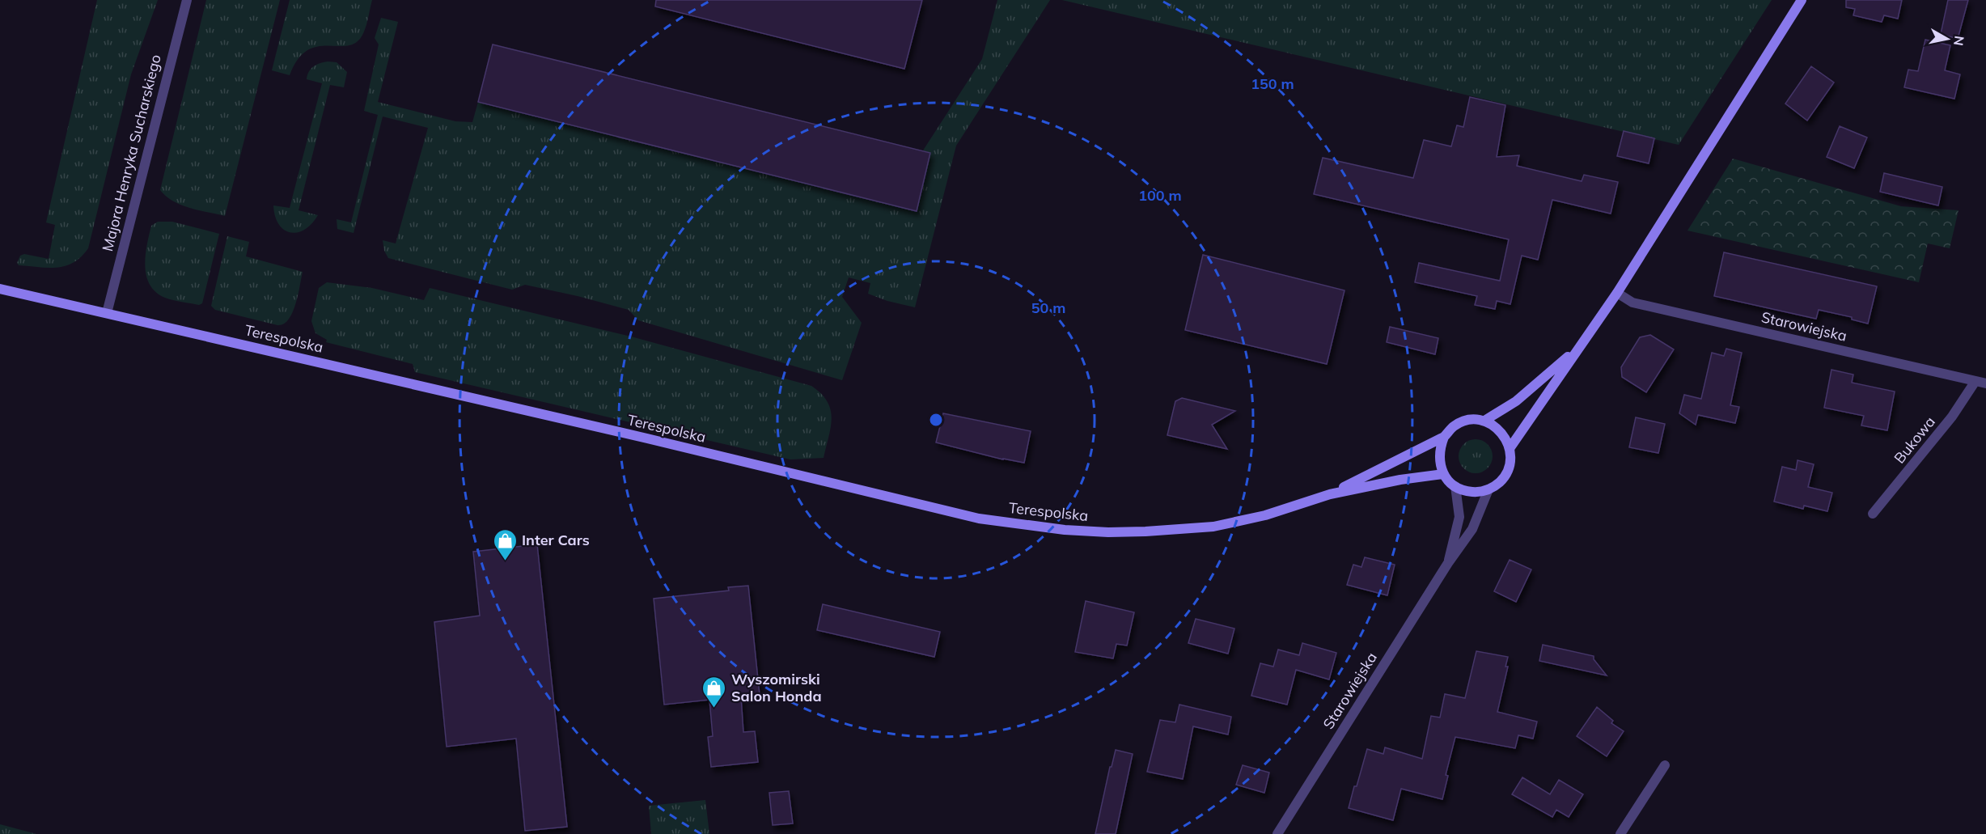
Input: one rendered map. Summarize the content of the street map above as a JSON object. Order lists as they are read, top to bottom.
{
  "streets": {
    "street": [
      "Majora Henryka Sucharskiego",
      "Starowiejska",
      "Terespolska",
      "Bukowa"
    ]
  },
  "crossings": [
    ["Majora Henryka Sucharskiego", "Terespolska"],
    ["Starowiejska", "Terespolska"],
    ["Starowiejska", "Bukowa"]
  ],
  "places": {
    "shop": ["Inter Cars", "Wyszomirski Salon Honda"]
  },
  "north": "right",
  "rings": ["150 m", "100 m", "50 m"]
}
